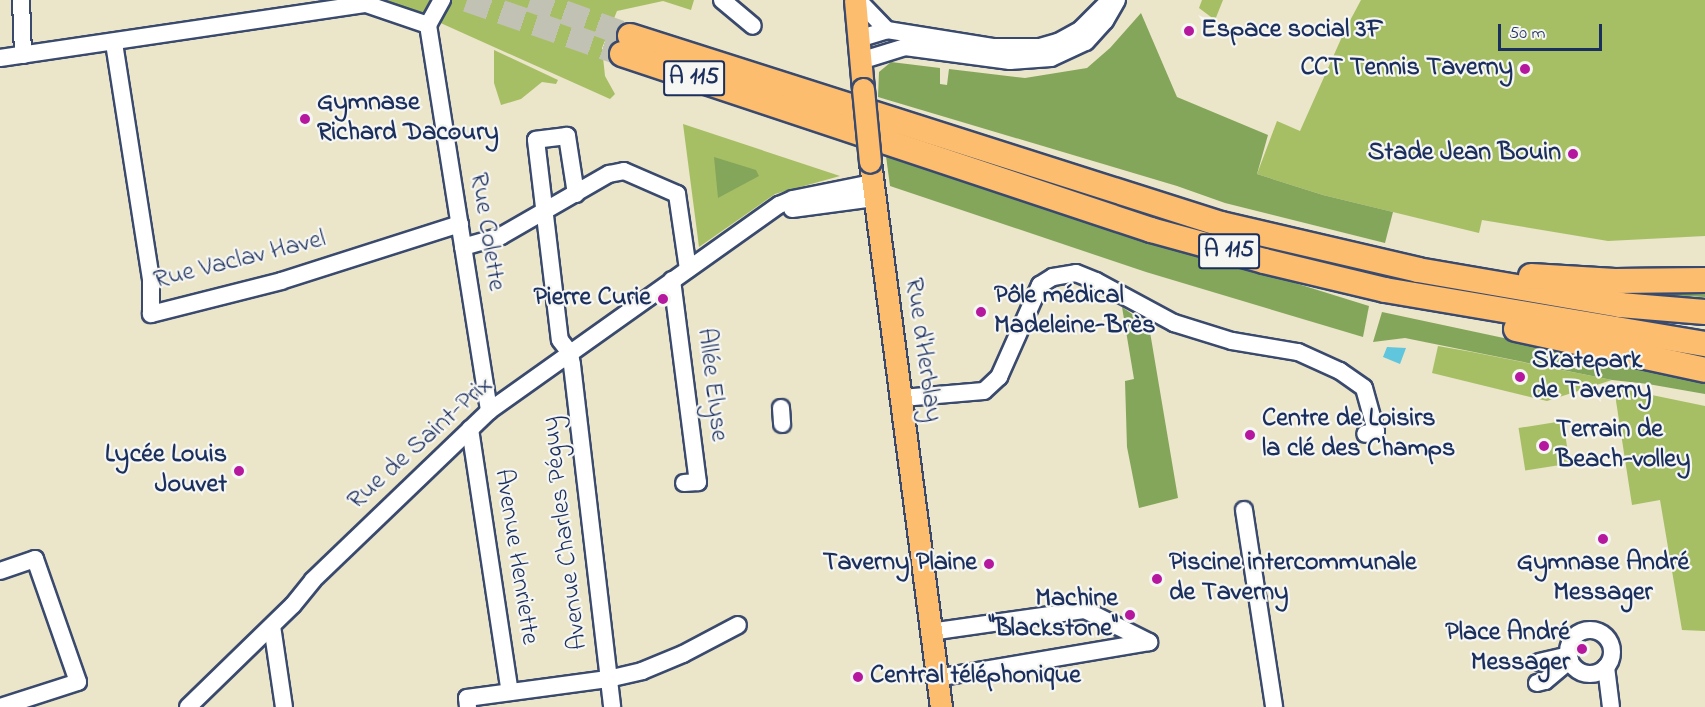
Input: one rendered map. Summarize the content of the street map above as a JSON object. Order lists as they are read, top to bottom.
{
  "streets": {
    "highway": ["A 115"],
    "main road": ["Rue d'Herblay"],
    "street": [
      "Rue Colette",
      "Rue Vaclav Havel",
      "Allée Elyse",
      "Rue de Saint-Prix",
      "Avenue Charles Péguy",
      "Avenue Henriette"
    ]
  },
  "crossings": [
    ["Rue Colette", "Rue Vaclav Havel"],
    ["Rue Colette", "Rue de Saint-Prix"],
    ["Rue d'Herblay", "Rue de Saint-Prix"],
    ["Allée Elyse", "Rue de Saint-Prix"],
    ["Rue de Saint-Prix", "Avenue Charles Péguy"],
    ["Rue de Saint-Prix", "Avenue Henriette"]
  ],
  "places": [
    "Espace social 3F",
    "CCT Tennis Taverny",
    "Gymnase Richard Dacoury",
    "Stade Jean Bouin",
    "Pierre Curie",
    "Pôle médical Madeleine-Brès",
    "Skatepark de Taverny",
    "Centre de Loisirs la clé des Champs",
    "Terrain de Beach-volley",
    "Lycée Louis Jouvet",
    "Gymnase André Messager",
    "Taverny Plaine",
    "Piscine intercommunale de Taverny",
    "Machine \"Blackstone\"",
    "Place André Messager",
    "Central téléphonique"
  ],
  "scale_bar": "50 m"
}
